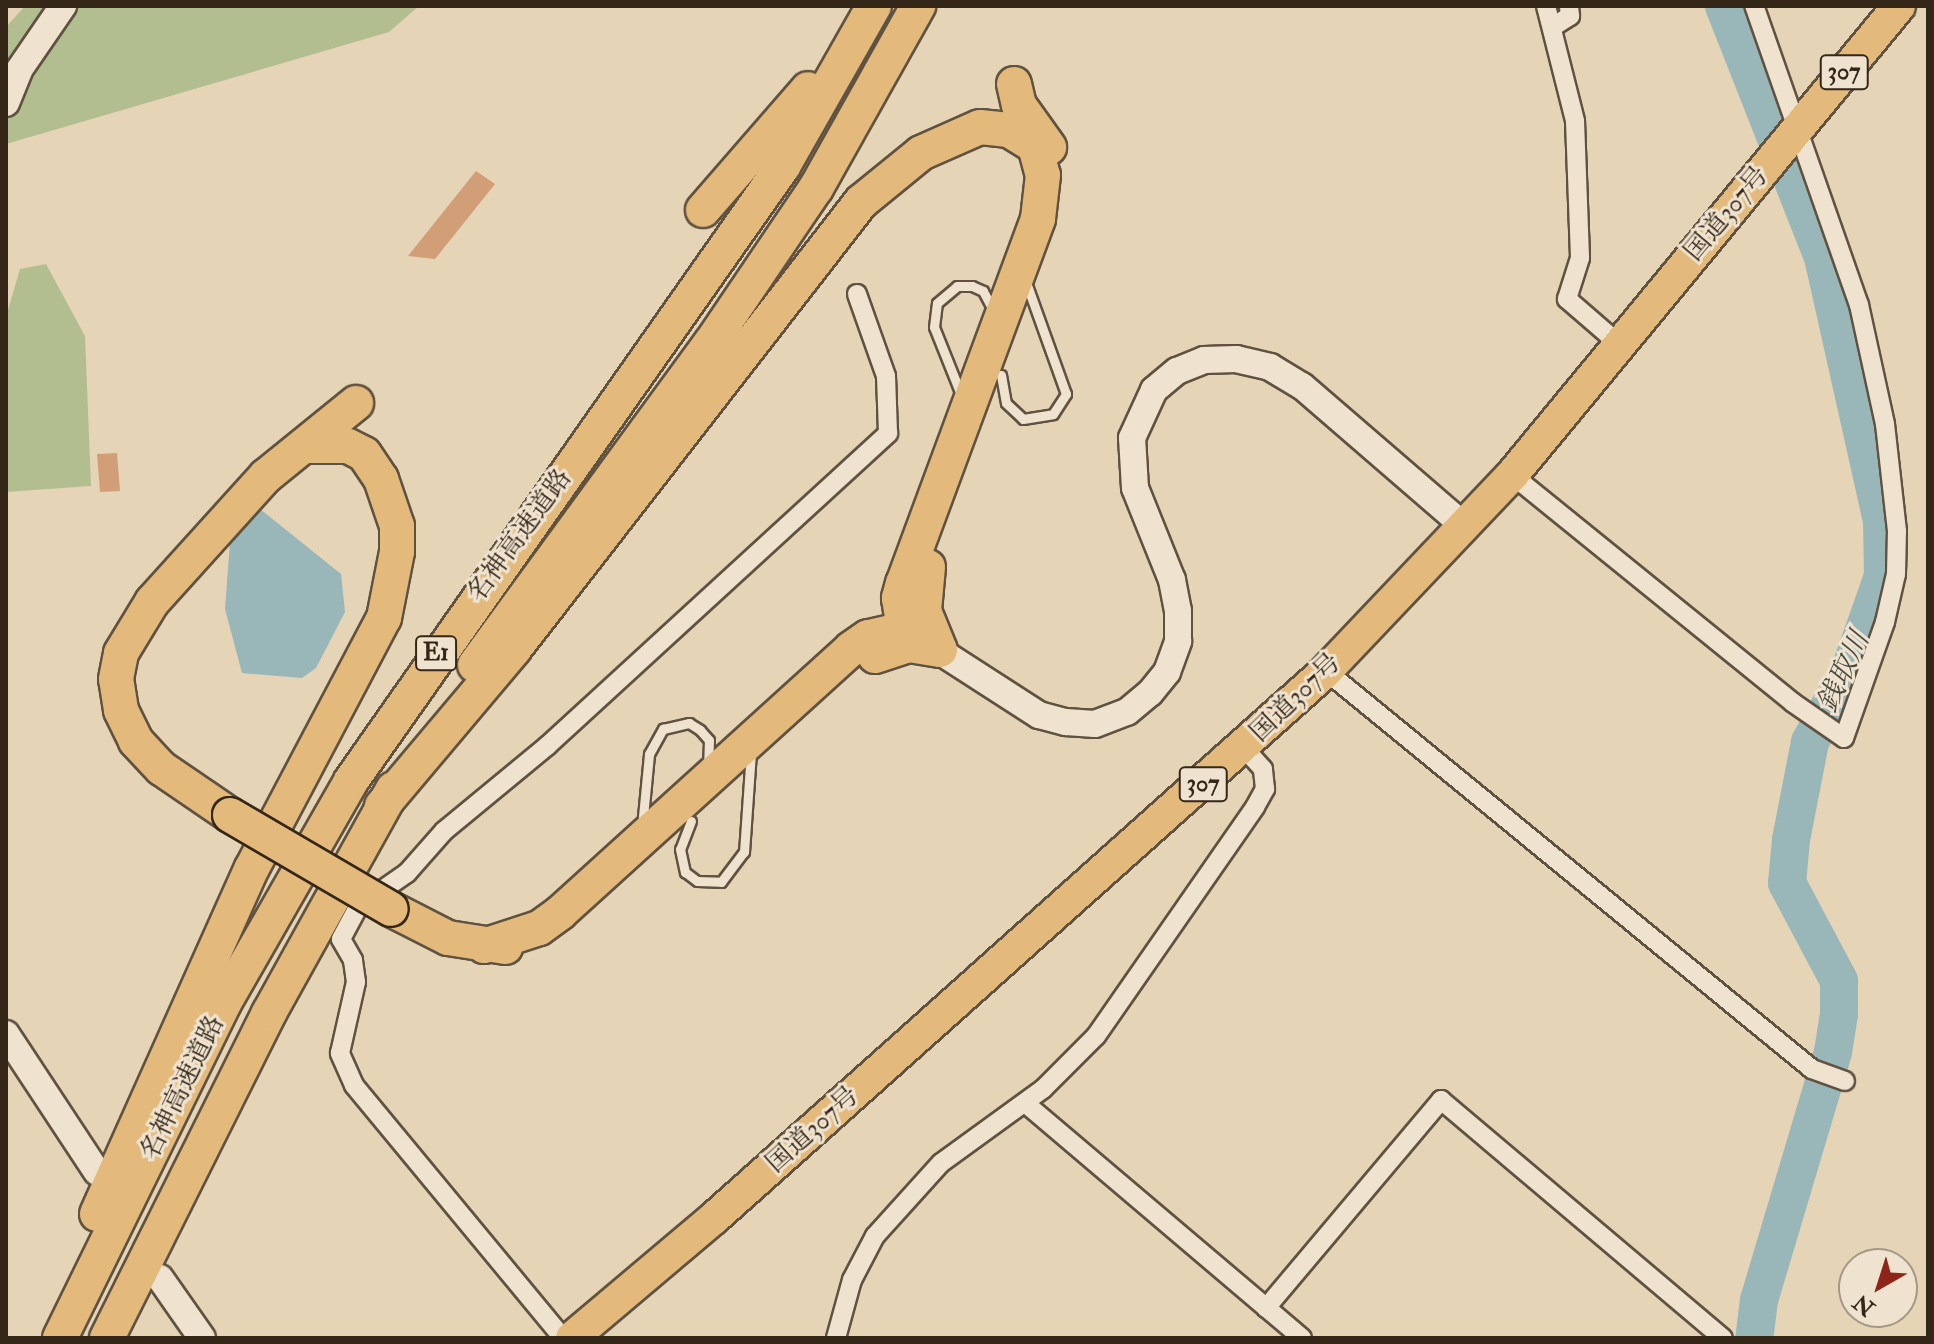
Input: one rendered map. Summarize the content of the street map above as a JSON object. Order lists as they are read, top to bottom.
{
  "streets": {
    "highway": [
      "307",
      "国道307号",
      "名神高速道路",
      "E1"
    ]
  },
  "water": ["銭取川"],
  "north": "bottom left"
}
